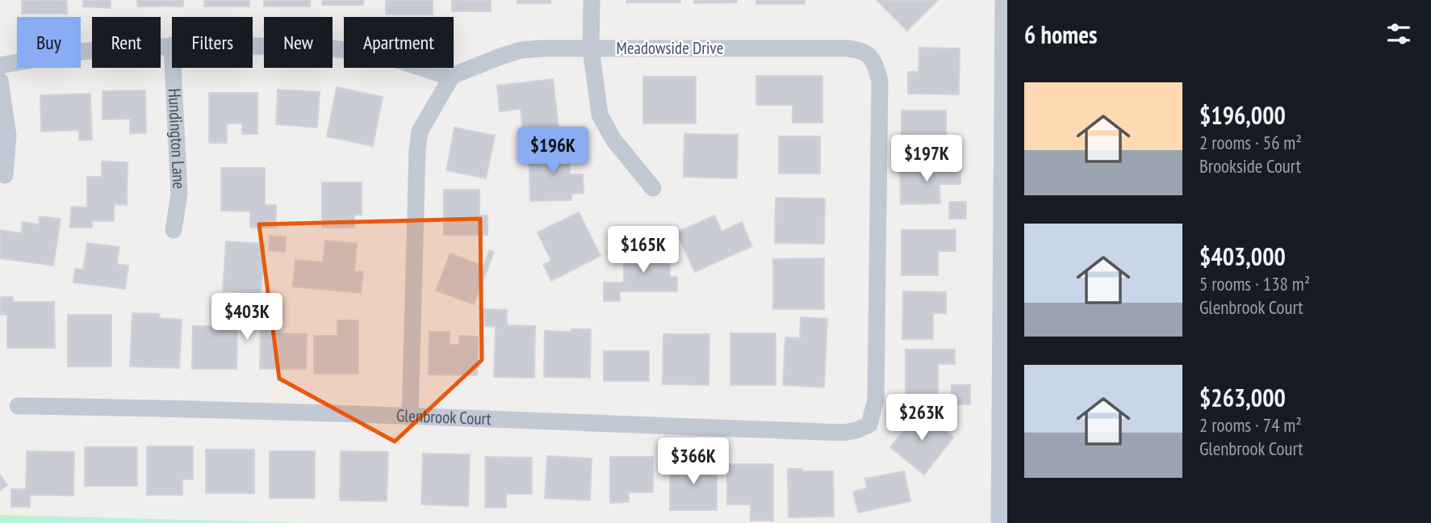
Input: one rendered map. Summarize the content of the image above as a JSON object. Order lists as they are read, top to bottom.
{
  "streets": {
    "street": ["Meadowside Drive", "Hundington Lane", "Glenbrook Court"]
  },
  "crossings": [
    ["Meadowside Drive", "Glenbrook Court"]
  ],
  "page": {
    "heading": "6 homes",
    "chip": [
      "Buy",
      "Rent",
      "Filters",
      "New",
      "Apartment"
    ],
    "list": [
      {
        "name": "$196,000",
        "note": "2 rooms · 56 m² · Brookside Court"
      },
      {
        "name": "$403,000",
        "note": "5 rooms · 138 m² · Glenbrook Court"
      },
      {
        "name": "$263,000",
        "note": "2 rooms · 74 m² · Glenbrook Court"
      }
    ],
    "price": [
      "$196K",
      "$197K",
      "$165K",
      "$403K",
      "$263K",
      "$366K"
    ]
  }
}
